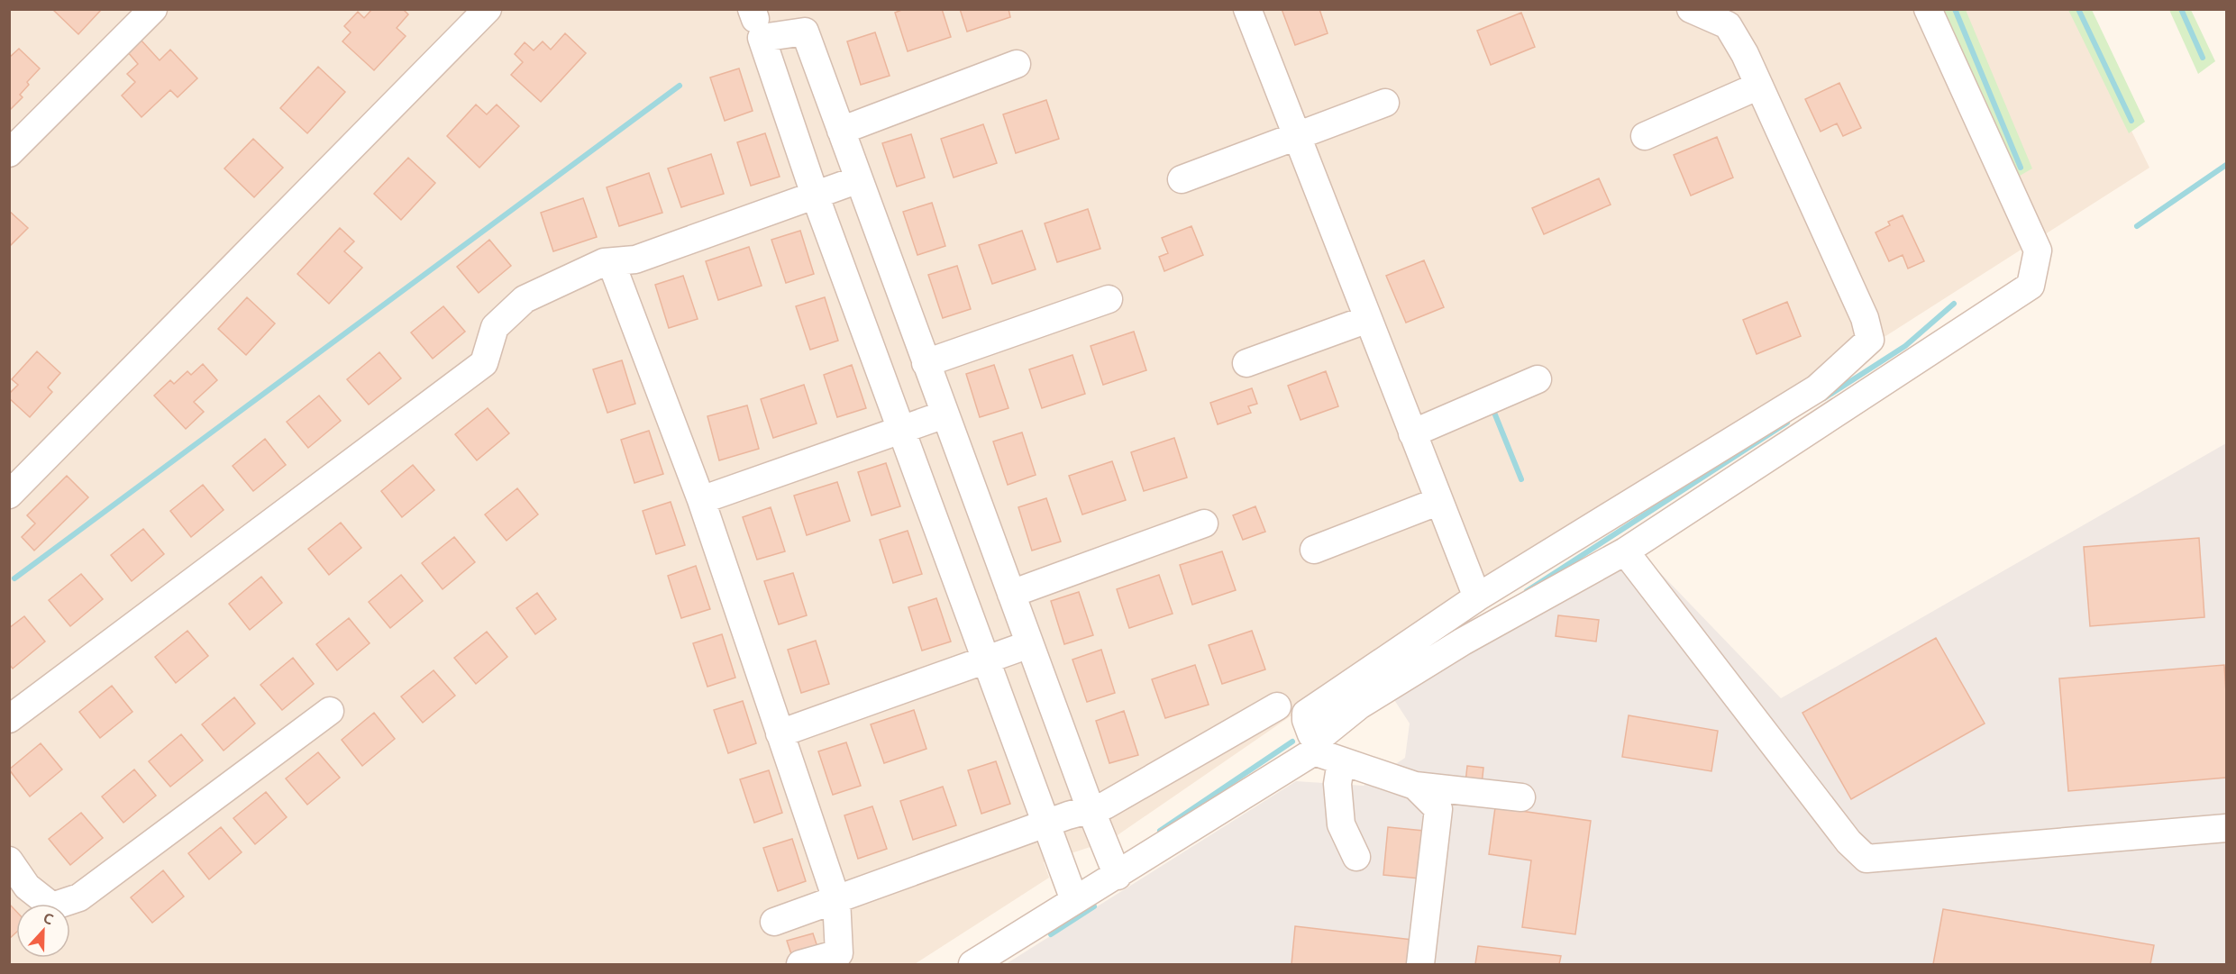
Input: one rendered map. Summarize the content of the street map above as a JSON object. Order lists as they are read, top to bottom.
{
  "north": "top"
}
